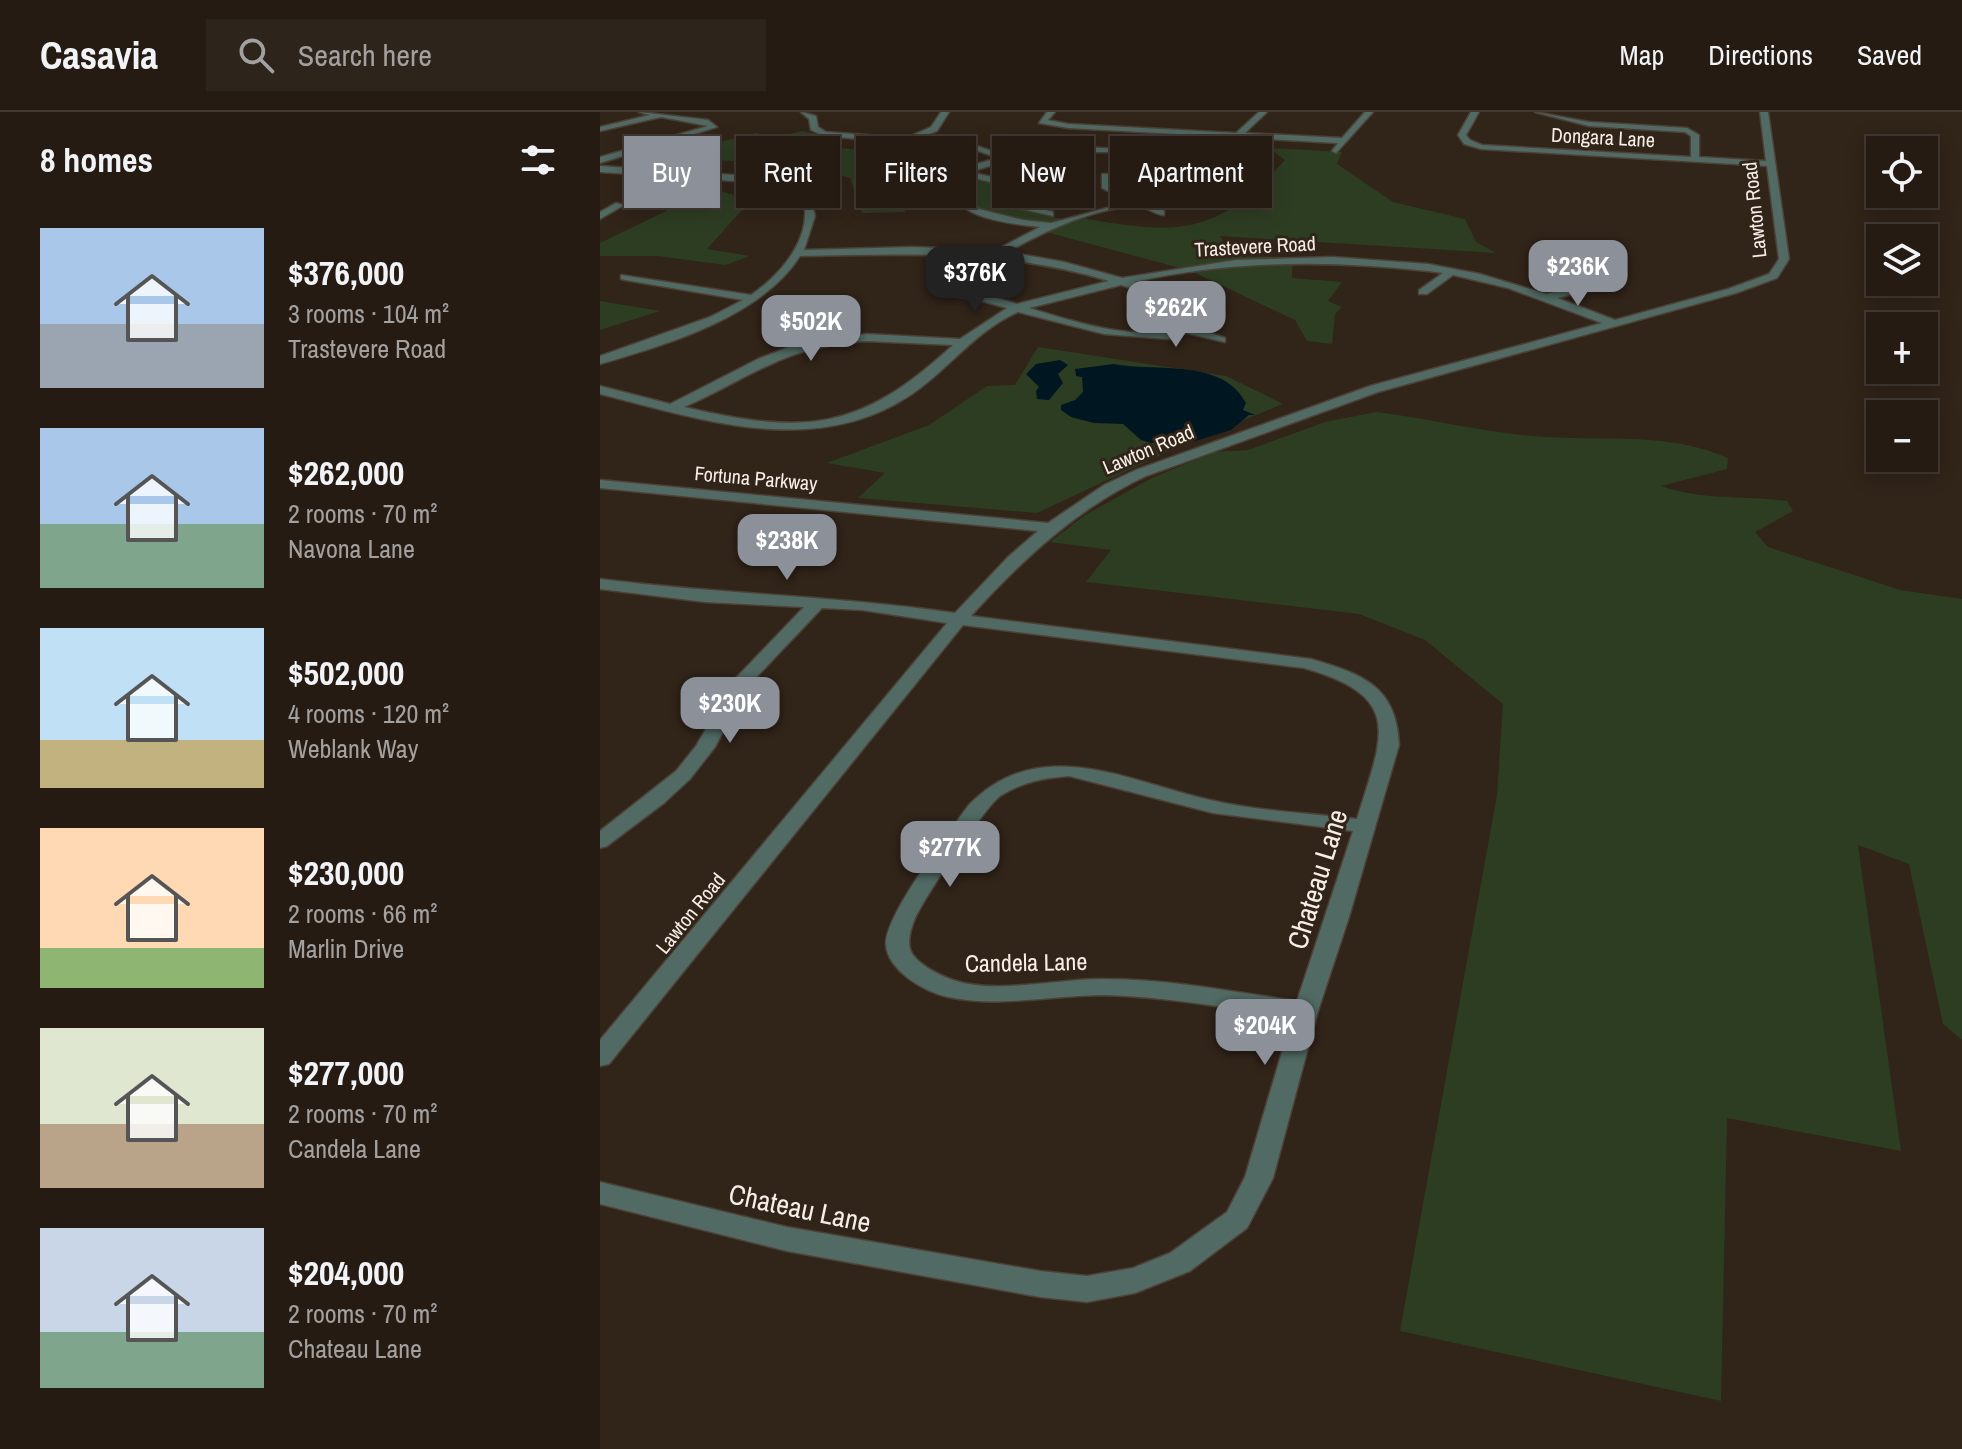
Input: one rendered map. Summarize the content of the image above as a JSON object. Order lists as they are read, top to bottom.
{
  "streets": {
    "street": [
      "Dongara Lane",
      "Lawton Road",
      "Trastevere Road",
      "Fortuna Parkway",
      "Chateau Lane",
      "Candela Lane"
    ]
  },
  "crossings": [
    ["Dongara Lane", "Lawton Road"],
    ["Lawton Road", "Trastevere Road"],
    ["Lawton Road", "Fortuna Parkway"],
    ["Lawton Road", "Chateau Lane"],
    ["Chateau Lane", "Candela Lane"]
  ],
  "page": {
    "header": "Casavia",
    "search": "Search here",
    "nav": ["Map", "Directions", "Saved"],
    "heading": "8 homes",
    "map_buttons": ["+", "−"],
    "chip": [
      "Buy",
      "Rent",
      "Filters",
      "New",
      "Apartment"
    ],
    "list": [
      {
        "name": "$376,000",
        "note": "3 rooms · 104 m² · Trastevere Road"
      },
      {
        "name": "$262,000",
        "note": "2 rooms · 70 m² · Navona Lane"
      },
      {
        "name": "$502,000",
        "note": "4 rooms · 120 m² · Weblank Way"
      },
      {
        "name": "$230,000",
        "note": "2 rooms · 66 m² · Marlin Drive"
      },
      {
        "name": "$277,000",
        "note": "2 rooms · 70 m² · Candela Lane"
      },
      {
        "name": "$204,000",
        "note": "2 rooms · 70 m² · Chateau Lane"
      }
    ],
    "price": [
      "$236K",
      "$376K",
      "$262K",
      "$502K",
      "$238K",
      "$230K",
      "$277K",
      "$204K"
    ]
  }
}
